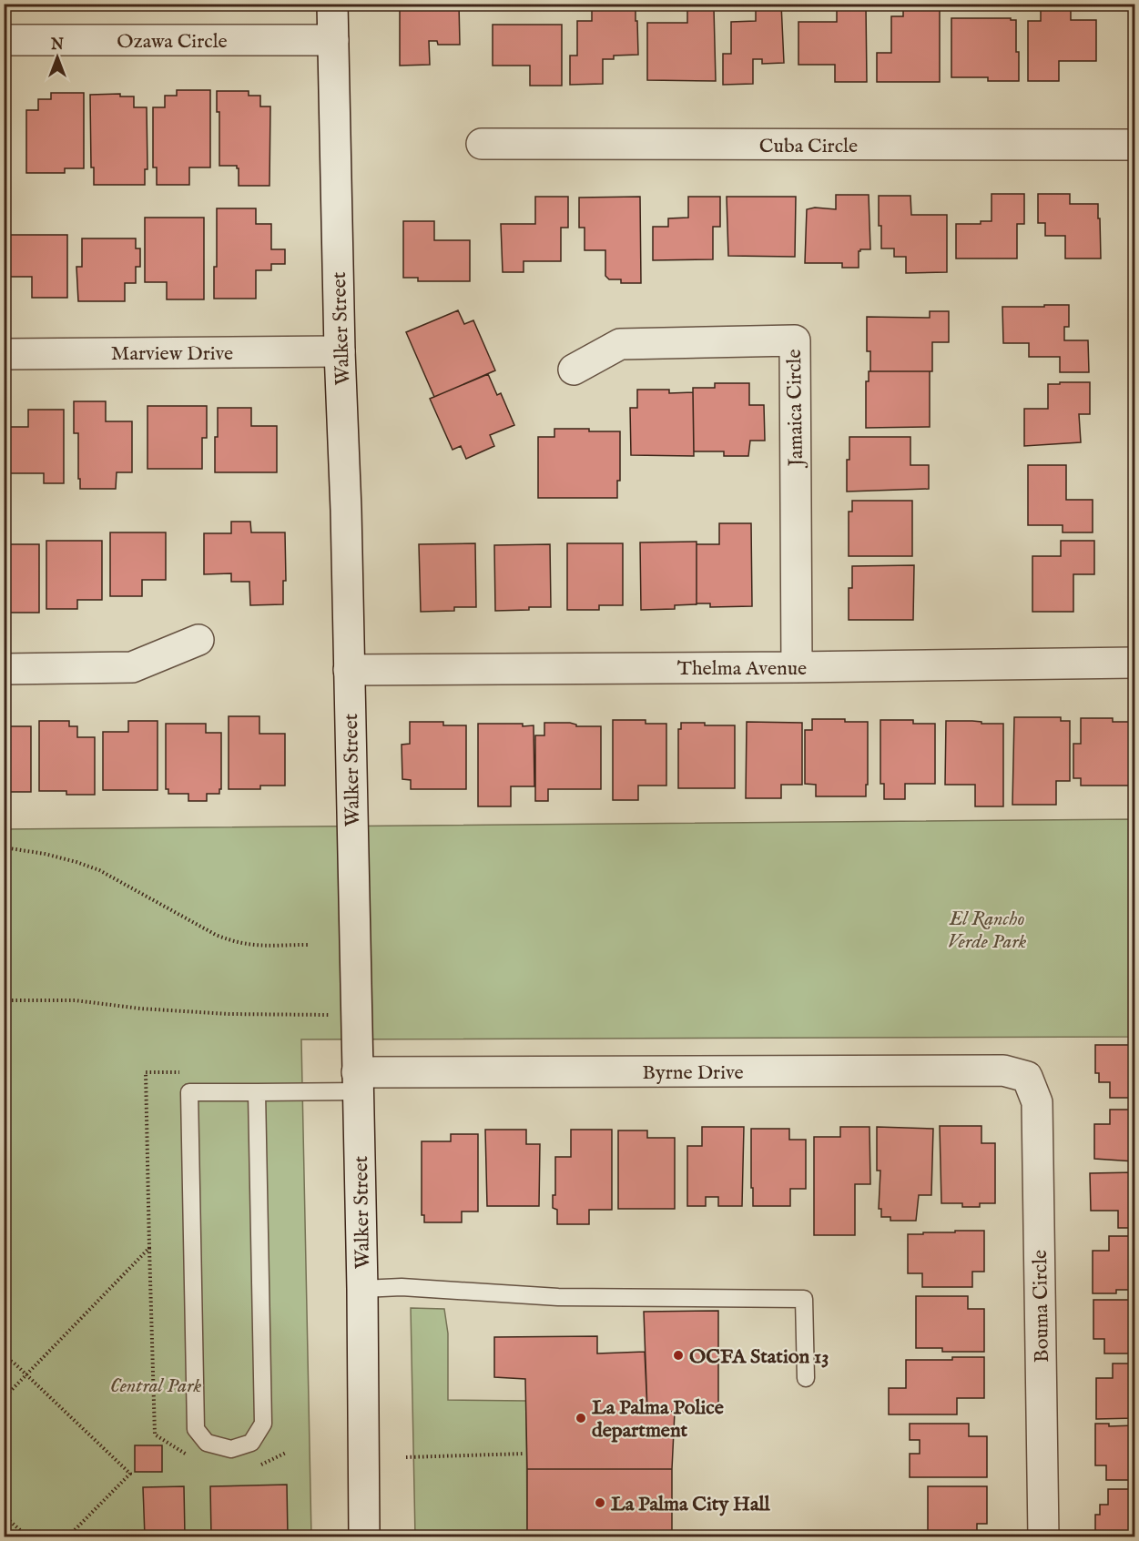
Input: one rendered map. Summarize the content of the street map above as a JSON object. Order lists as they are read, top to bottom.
{
  "streets": {
    "street": [
      "Ozawa Circle",
      "Cuba Circle",
      "Walker Street",
      "Marview Drive",
      "Jamaica Circle",
      "Thelma Avenue",
      "Byrne Drive",
      "Bouma Circle"
    ]
  },
  "crossings": [
    ["Ozawa Circle", "Walker Street"],
    ["Walker Street", "Marview Drive"],
    ["Walker Street", "Thelma Avenue"],
    ["Walker Street", "Byrne Drive"],
    ["Jamaica Circle", "Thelma Avenue"],
    ["Byrne Drive", "Bouma Circle"]
  ],
  "parks": ["El Rancho Verde Park", "Central Park"],
  "places": ["OCFA Station 13", "La Palma Police department", "La Palma City Hall"],
  "north": "top"
}
